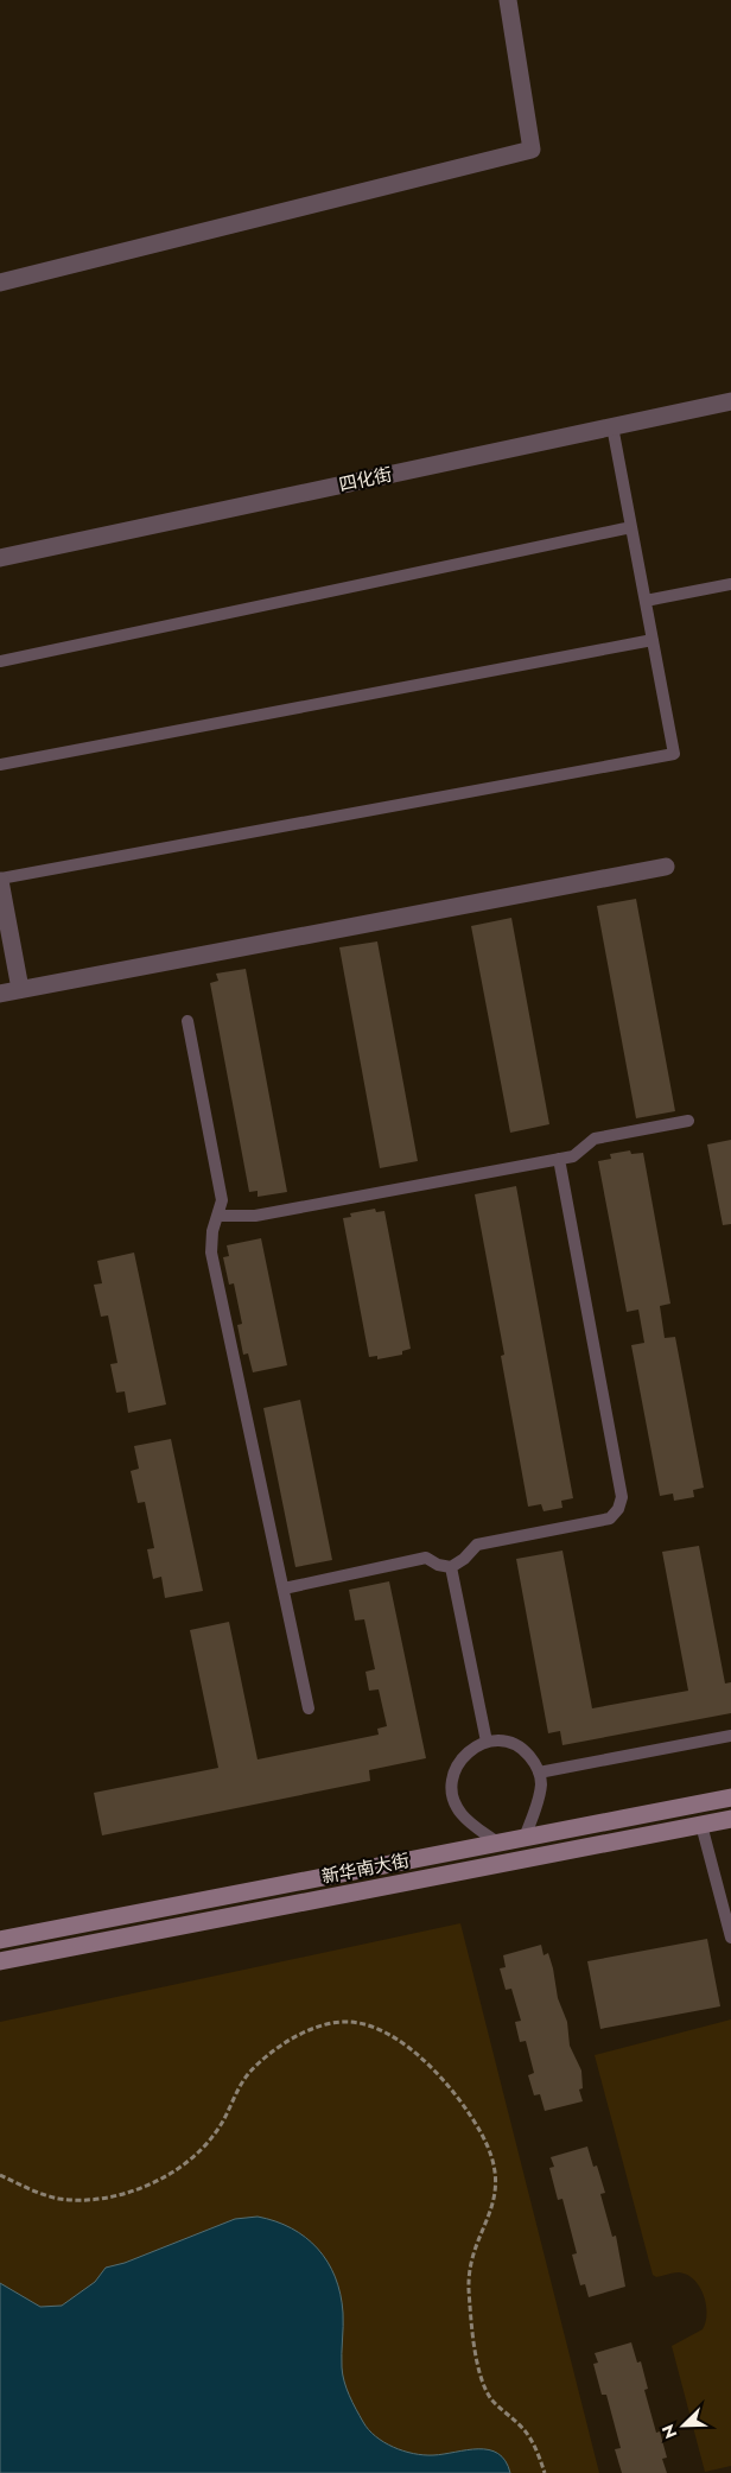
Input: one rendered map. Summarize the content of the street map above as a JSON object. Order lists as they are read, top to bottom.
{
  "streets": {
    "main road": ["新华南大街"],
    "street": ["四化街"]
  },
  "north": "bottom left"
}
